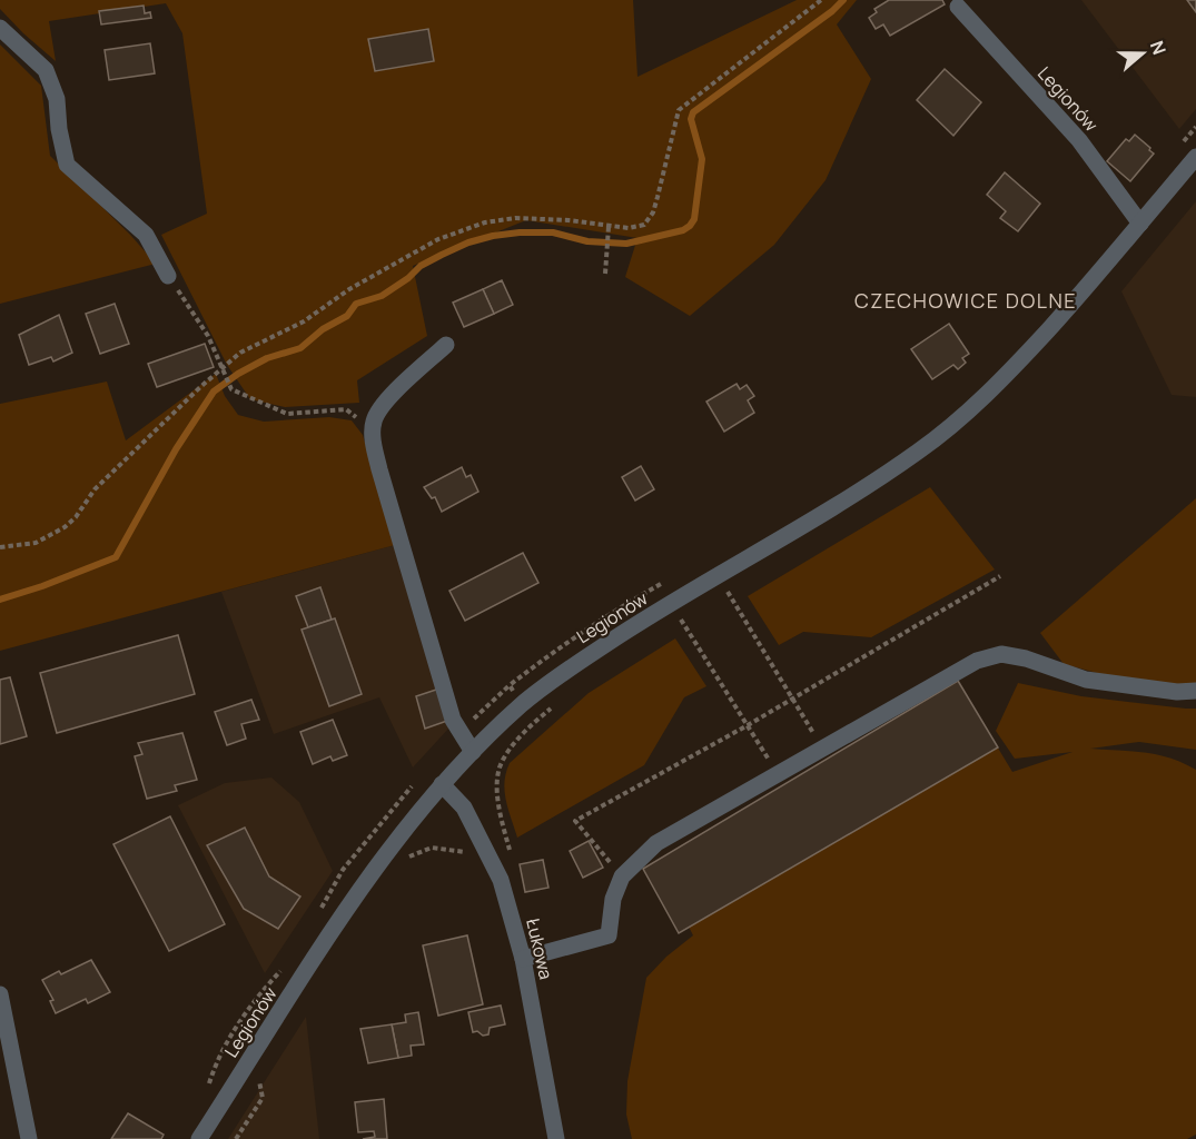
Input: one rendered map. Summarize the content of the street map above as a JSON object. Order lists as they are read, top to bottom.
{
  "streets": {
    "street": ["Legionów", "Łukowa"]
  },
  "crossings": [
    ["Legionów", "Łukowa"]
  ],
  "districts": ["CZECHOWICE DOLNE"],
  "north": "right"
}
